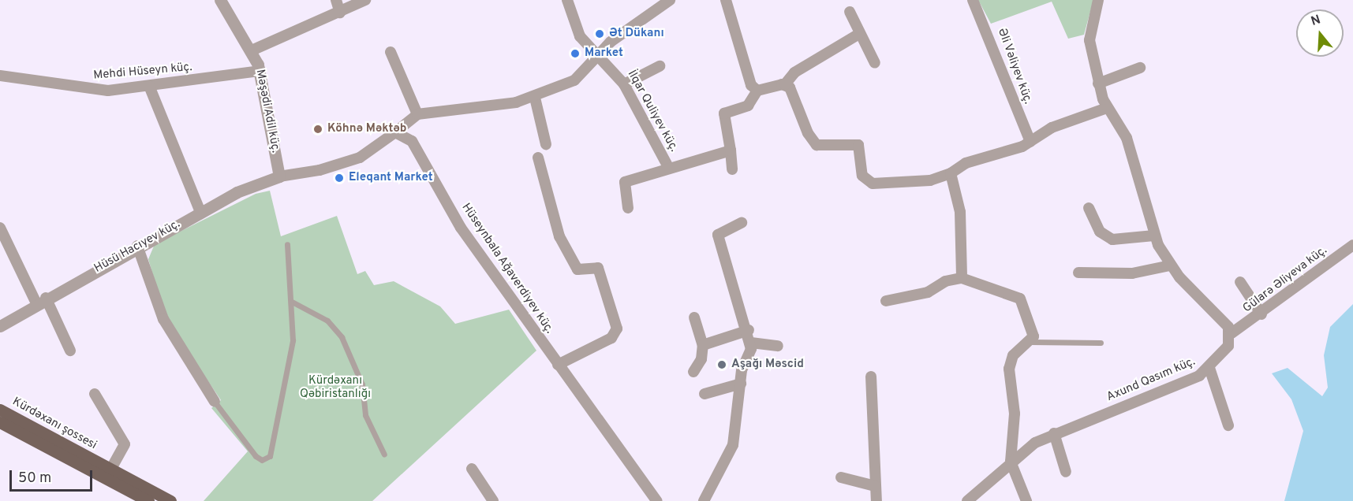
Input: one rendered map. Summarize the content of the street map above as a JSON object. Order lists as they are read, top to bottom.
{
  "streets": {
    "main road": ["Kürdəxanı şossesi"],
    "street": [
      "Əli Vəliyev küç.",
      "Mehdi Hüseyn küç.",
      "Məşədi Adil küç.",
      "İlqar Quliyev küç.",
      "Hüsü Hacıyev küç.",
      "Hüseynbala Ağaverdiyev küç.",
      "Gülarə Əliyeva küç.",
      "Axund Qasım küç."
    ]
  },
  "crossings": [
    ["Mehdi Hüseyn küç.", "Məşədi Adil küç."],
    ["Məşədi Adil küç.", "Hüsü Hacıyev küç."],
    ["Gülarə Əliyeva küç.", "Axund Qasım küç."]
  ],
  "parks": ["Kürdəxanı Qəbiristanlığı"],
  "places": [
    "Ət Dükanı",
    "Market",
    "Köhnə Məktəb",
    "Eleqant Market",
    "Aşağı Məscid"
  ],
  "scale_bar": "50 m",
  "north": "top"
}
